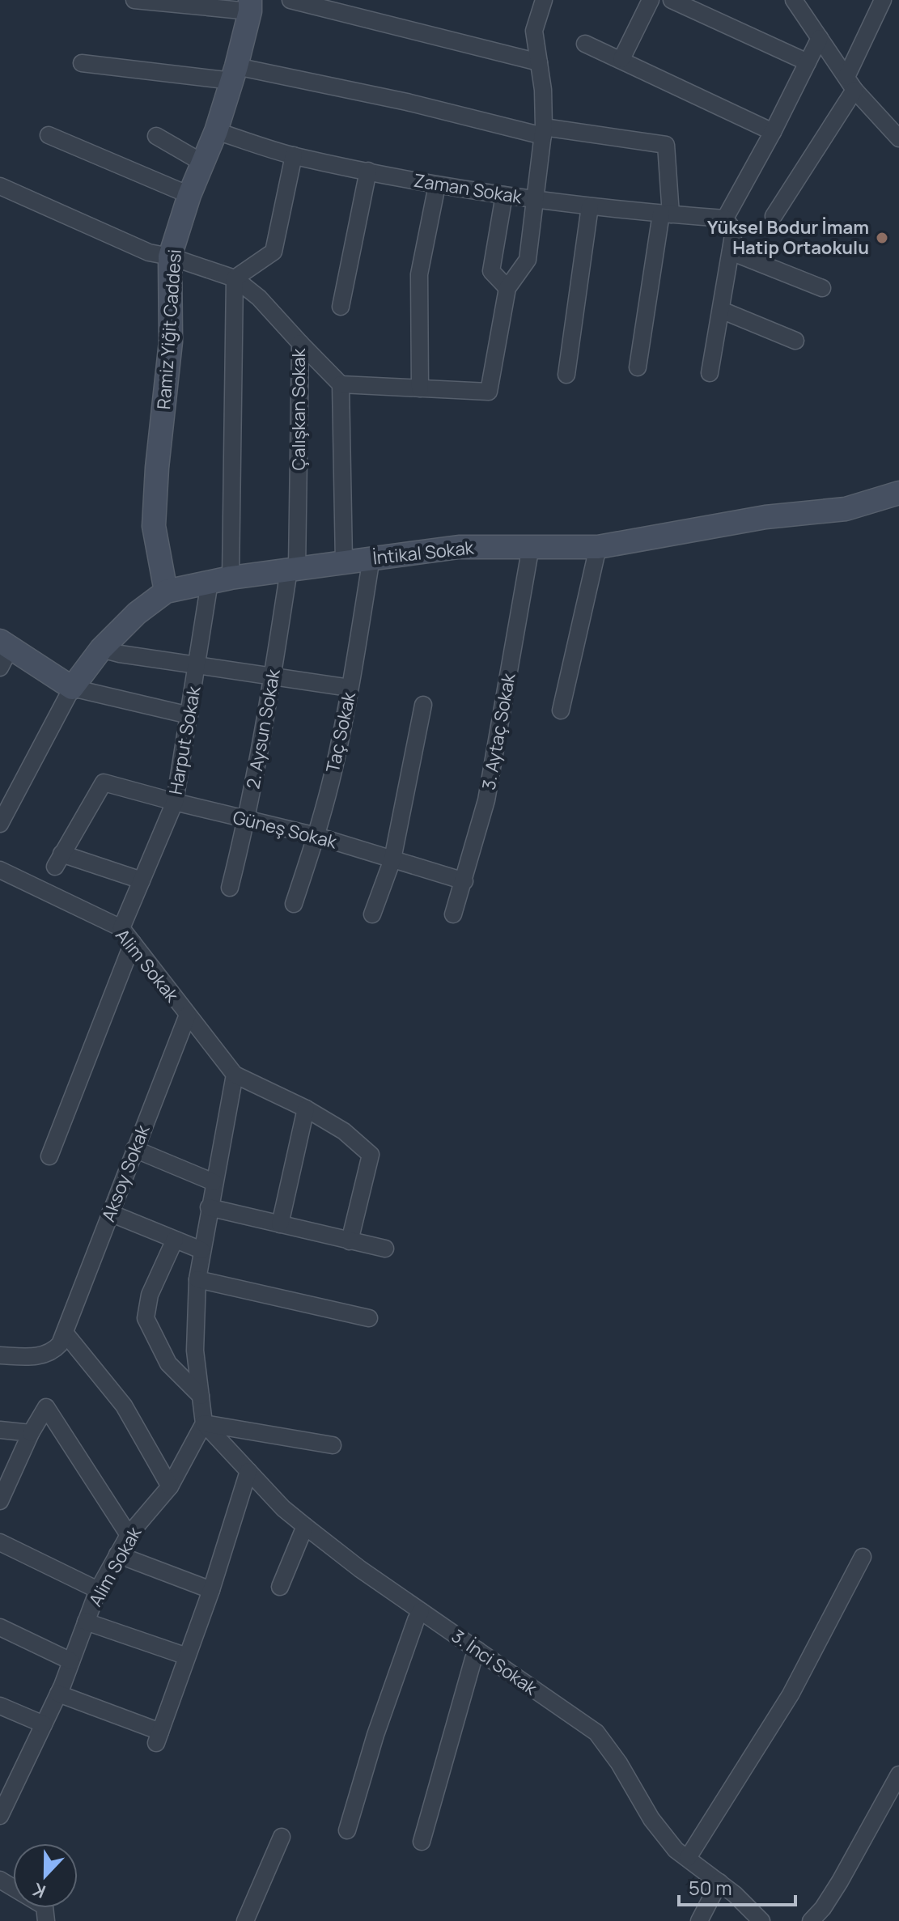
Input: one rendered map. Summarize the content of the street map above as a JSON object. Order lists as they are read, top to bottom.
{
  "streets": {
    "street": [
      "Zaman Sokak",
      "Ramiz Yiğit Caddesi",
      "Çalışkan Sokak",
      "İntikal Sokak",
      "2. Aysun Sokak",
      "3. Aytaç Sokak",
      "Taç Sokak",
      "Harput Sokak",
      "Güneş Sokak",
      "Alim Sokak",
      "Aksoy Sokak",
      "3. İnci Sokak"
    ]
  },
  "crossings": [
    ["Zaman Sokak", "Ramiz Yiğit Caddesi"],
    ["Ramiz Yiğit Caddesi", "Çalışkan Sokak"],
    ["Ramiz Yiğit Caddesi", "İntikal Sokak"],
    ["Çalışkan Sokak", "İntikal Sokak"],
    ["Çalışkan Sokak", "2. Aysun Sokak"],
    ["Çalışkan Sokak", "Harput Sokak"],
    ["İntikal Sokak", "2. Aysun Sokak"],
    ["İntikal Sokak", "3. Aytaç Sokak"],
    ["İntikal Sokak", "Taç Sokak"],
    ["İntikal Sokak", "Harput Sokak"],
    ["2. Aysun Sokak", "Güneş Sokak"],
    ["3. Aytaç Sokak", "Güneş Sokak"],
    ["Taç Sokak", "Güneş Sokak"],
    ["Harput Sokak", "Güneş Sokak"],
    ["Harput Sokak", "Alim Sokak"],
    ["Alim Sokak", "Aksoy Sokak"],
    ["Alim Sokak", "3. İnci Sokak"]
  ],
  "places": ["Yüksel Bodur İmam Hatip Ortaokulu"],
  "scale_bar": "50 m",
  "north": "bottom"
}
